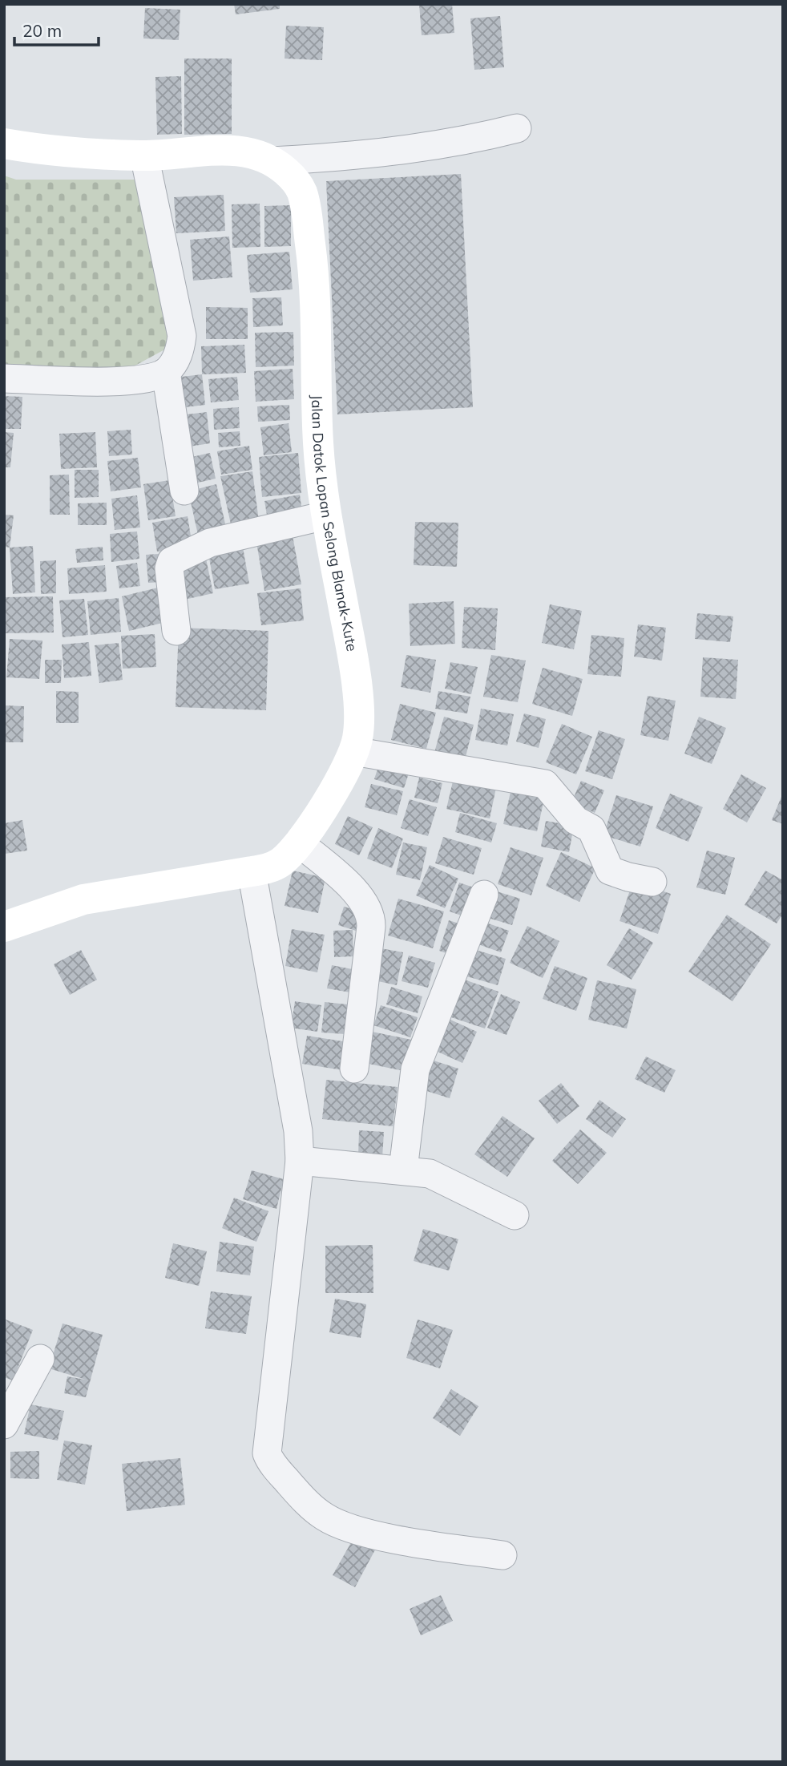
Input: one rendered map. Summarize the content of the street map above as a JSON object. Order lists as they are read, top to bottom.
{
  "streets": {
    "street": ["Jalan Datok Lopan Selong Blanak-Kute"]
  },
  "scale_bar": "20 m"
}
